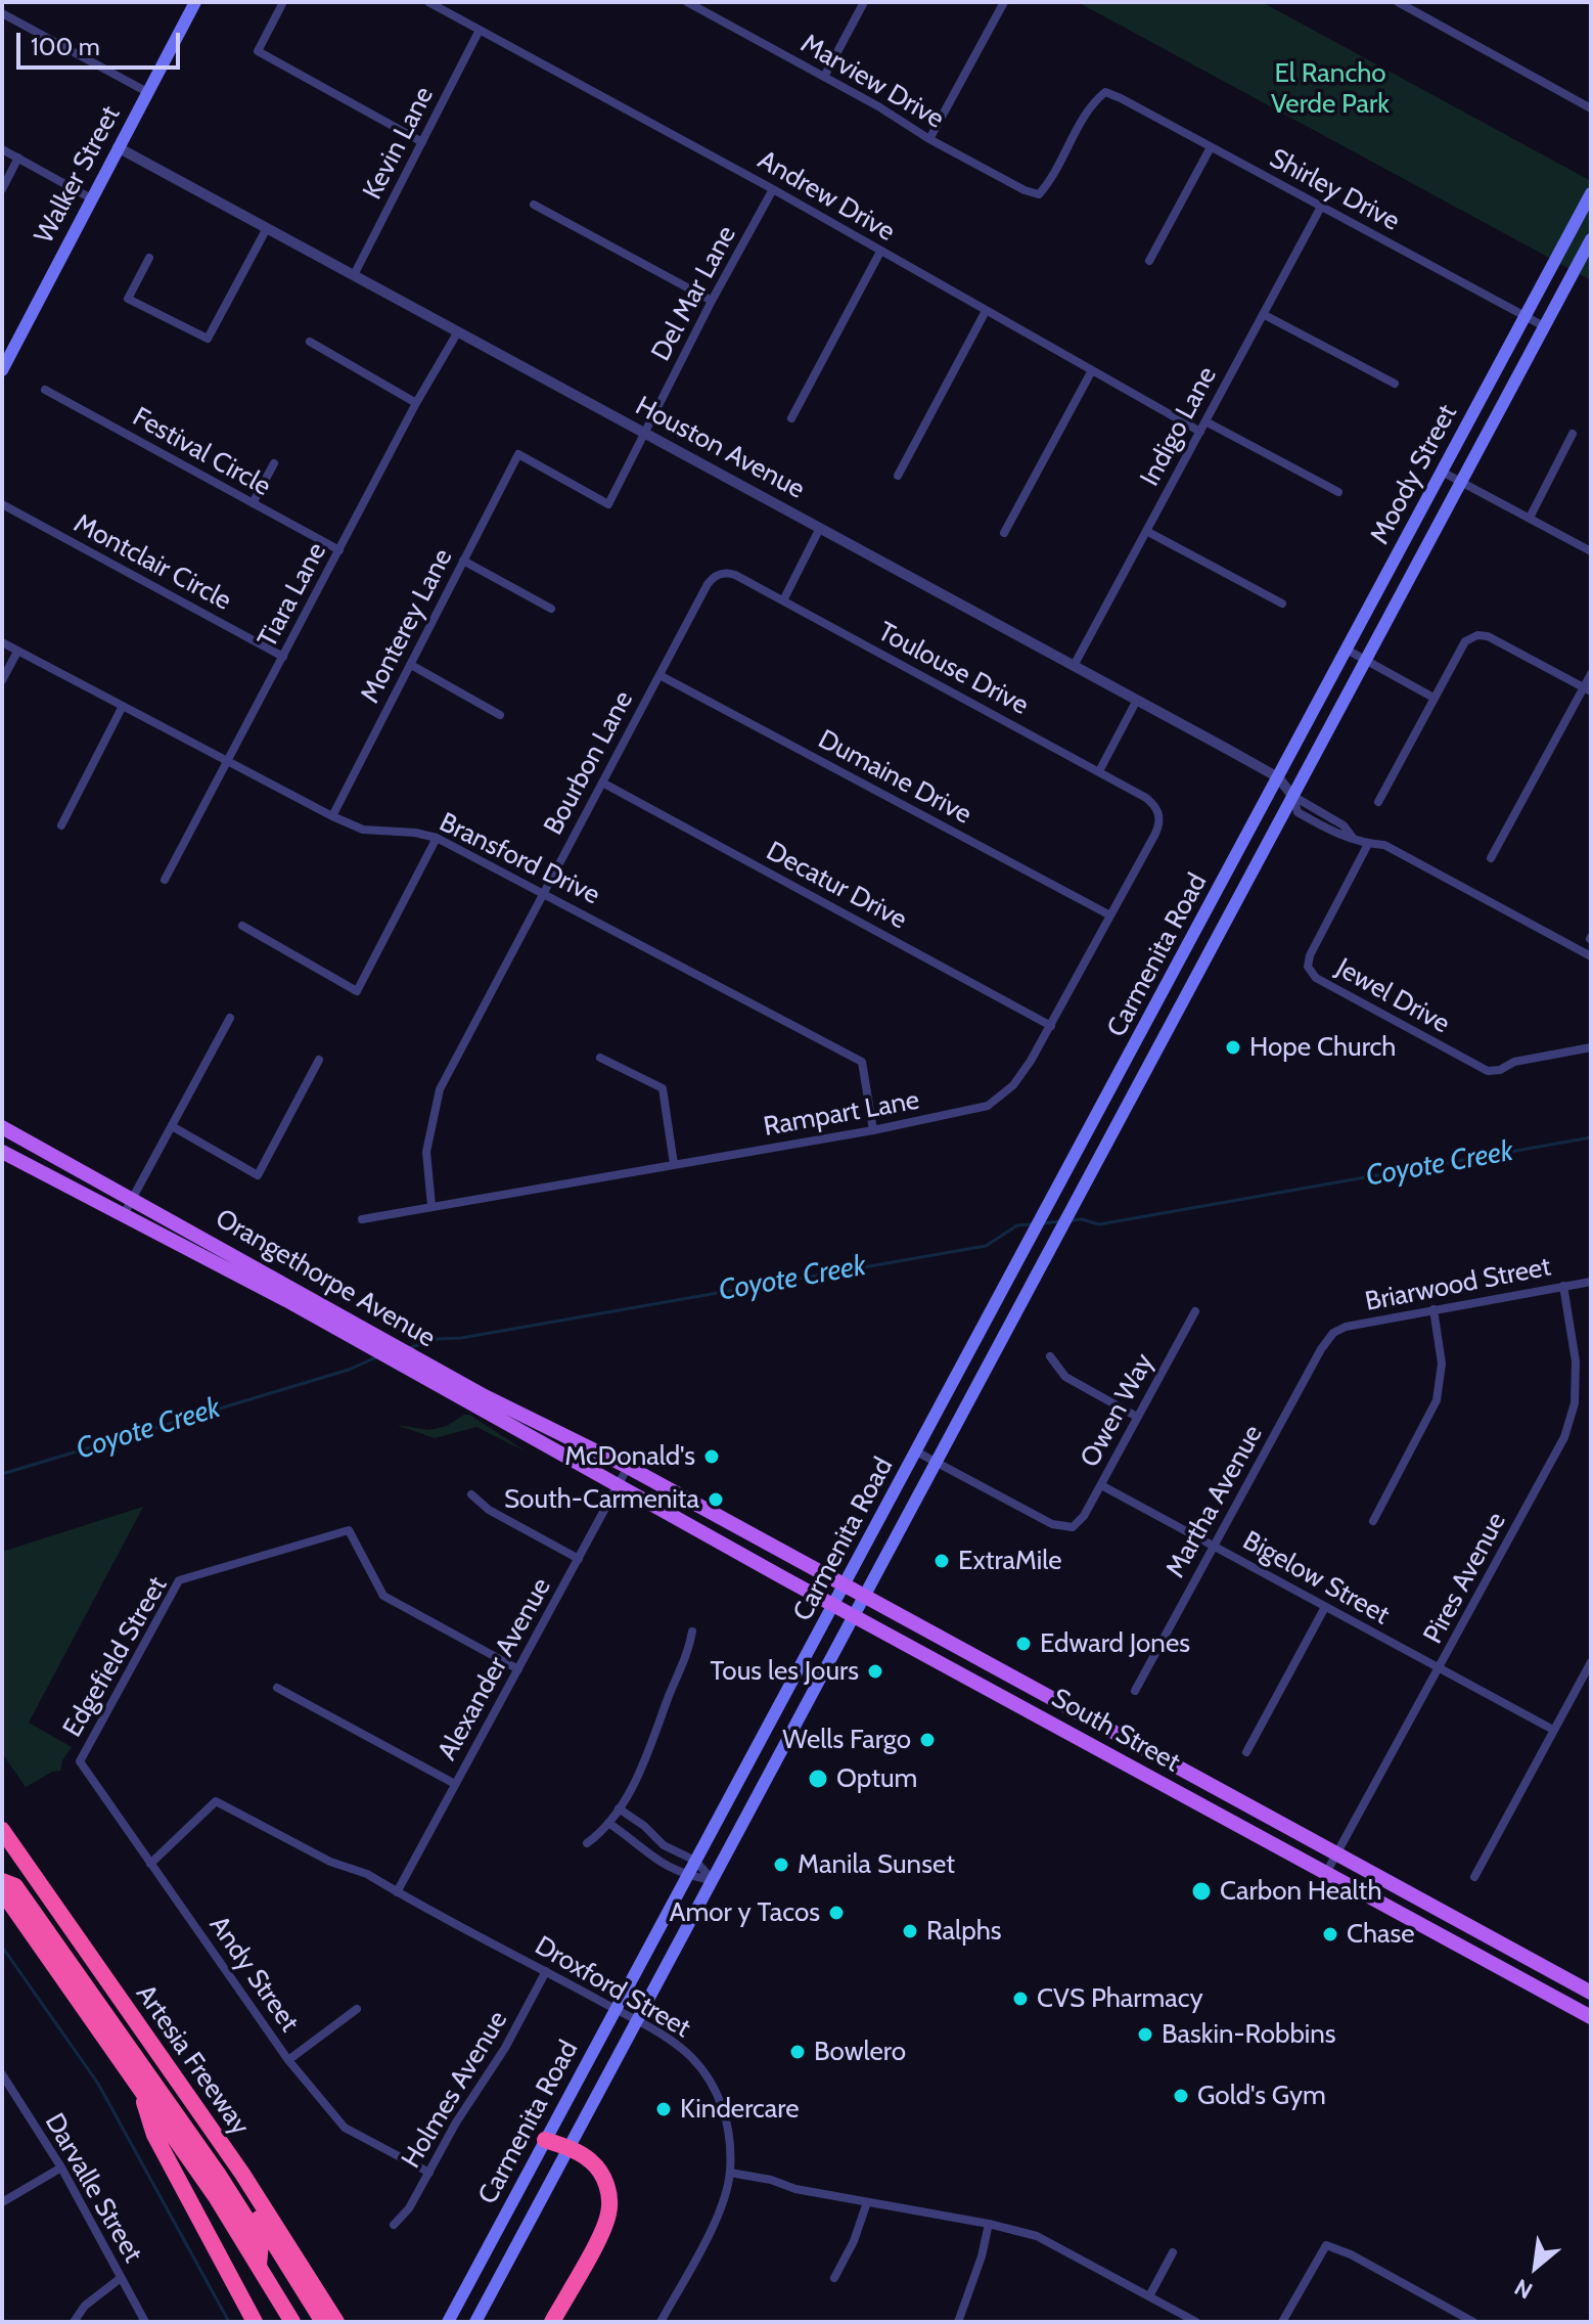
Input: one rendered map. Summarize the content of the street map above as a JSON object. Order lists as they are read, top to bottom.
{
  "streets": {
    "highway": ["Artesia Freeway"],
    "main road": [
      "Walker Street",
      "Moody Street",
      "Carmenita Road",
      "Orangethorpe Avenue",
      "South Street"
    ],
    "street": [
      "Marview Drive",
      "Kevin Lane",
      "Shirley Drive",
      "Andrew Drive",
      "Del Mar Lane",
      "Indigo Lane",
      "Houston Avenue",
      "Festival Circle",
      "Montclair Circle",
      "Tiara Lane",
      "Monterey Lane",
      "Toulouse Drive",
      "Bourbon Lane",
      "Dumaine Drive",
      "Bransford Drive",
      "Decatur Drive",
      "Jewel Drive",
      "Rampart Lane",
      "Briarwood Street",
      "Owen Way",
      "Martha Avenue",
      "Bigelow Street",
      "Pires Avenue",
      "Edgefield Street",
      "Alexander Avenue",
      "Andy Street",
      "Droxford Street",
      "Holmes Avenue",
      "Darvalle Street"
    ]
  },
  "crossings": [
    ["Marview Drive", "Shirley Drive"],
    ["Kevin Lane", "Andrew Drive"],
    ["Kevin Lane", "Houston Avenue"],
    ["Walker Street", "Houston Avenue"],
    ["Shirley Drive", "Indigo Lane"],
    ["Shirley Drive", "Moody Street"],
    ["Andrew Drive", "Del Mar Lane"],
    ["Andrew Drive", "Indigo Lane"],
    ["Del Mar Lane", "Houston Avenue"],
    ["Del Mar Lane", "Monterey Lane"],
    ["Indigo Lane", "Houston Avenue"],
    ["Houston Avenue", "Moody Street"],
    ["Houston Avenue", "Tiara Lane"],
    ["Houston Avenue", "Carmenita Road"],
    ["Festival Circle", "Tiara Lane"],
    ["Moody Street", "Carmenita Road"],
    ["Montclair Circle", "Tiara Lane"],
    ["Tiara Lane", "Bransford Drive"],
    ["Monterey Lane", "Bransford Drive"],
    ["Toulouse Drive", "Bourbon Lane"],
    ["Toulouse Drive", "Rampart Lane"],
    ["Bourbon Lane", "Dumaine Drive"],
    ["Bourbon Lane", "Bransford Drive"],
    ["Bourbon Lane", "Decatur Drive"],
    ["Bourbon Lane", "Rampart Lane"],
    ["Dumaine Drive", "Rampart Lane"],
    ["Bransford Drive", "Rampart Lane"],
    ["Decatur Drive", "Rampart Lane"],
    ["Carmenita Road", "Owen Way"],
    ["Carmenita Road", "South Street"],
    ["Carmenita Road", "Droxford Street"],
    ["Orangethorpe Avenue", "Alexander Avenue"],
    ["Orangethorpe Avenue", "South Street"],
    ["Briarwood Street", "Martha Avenue"],
    ["Briarwood Street", "Pires Avenue"],
    ["Owen Way", "Bigelow Street"],
    ["Martha Avenue", "Bigelow Street"],
    ["Bigelow Street", "Pires Avenue"],
    ["Pires Avenue", "South Street"],
    ["Edgefield Street", "Alexander Avenue"],
    ["Edgefield Street", "Andy Street"],
    ["Alexander Avenue", "South Street"],
    ["Alexander Avenue", "Droxford Street"],
    ["Andy Street", "Droxford Street"],
    ["Andy Street", "Holmes Avenue"],
    ["Droxford Street", "Holmes Avenue"]
  ],
  "water": ["Coyote Creek"],
  "parks": ["El Rancho Verde Park"],
  "places": [
    "Hope Church",
    "McDonald's",
    "South-Carmenita",
    "ExtraMile",
    "Edward Jones",
    "Tous les Jours",
    "Wells Fargo",
    "Optum",
    "Manila Sunset",
    "Carbon Health",
    "Amor y Tacos",
    "Ralphs",
    "Chase",
    "CVS Pharmacy",
    "Baskin-Robbins",
    "Bowlero",
    "Gold's Gym",
    "Kindercare"
  ],
  "scale_bar": "100 m",
  "north": "bottom left"
}
